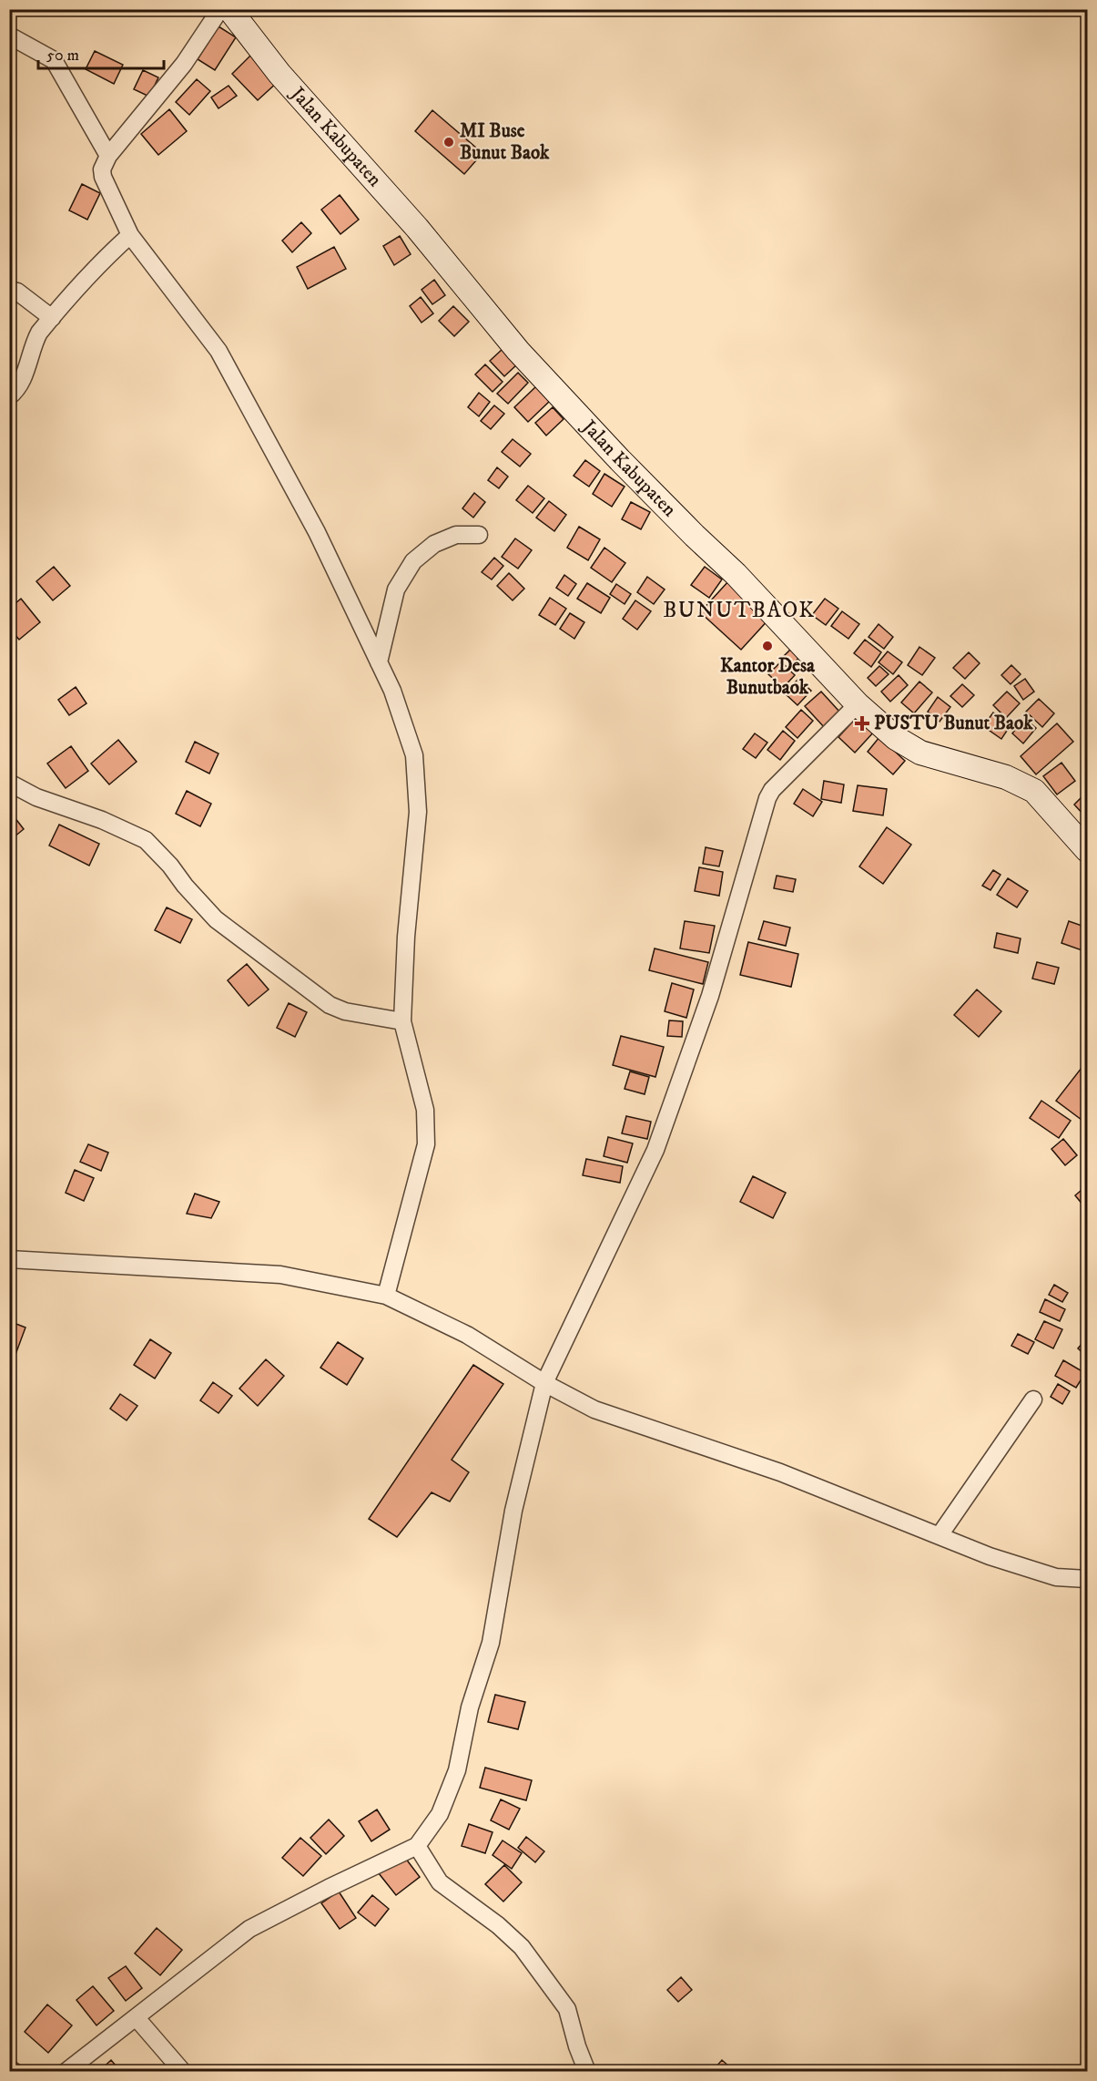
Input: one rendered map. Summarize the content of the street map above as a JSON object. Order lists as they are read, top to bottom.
{
  "streets": {
    "street": ["Jalan Kabupaten"]
  },
  "districts": ["BUNUTBAOK"],
  "places": {
    "other": ["MI Buse Bunut Baok", "Kantor Desa Bunutbaok"],
    "health": ["PUSTU Bunut Baok"]
  },
  "scale_bar": "50 m"
}
